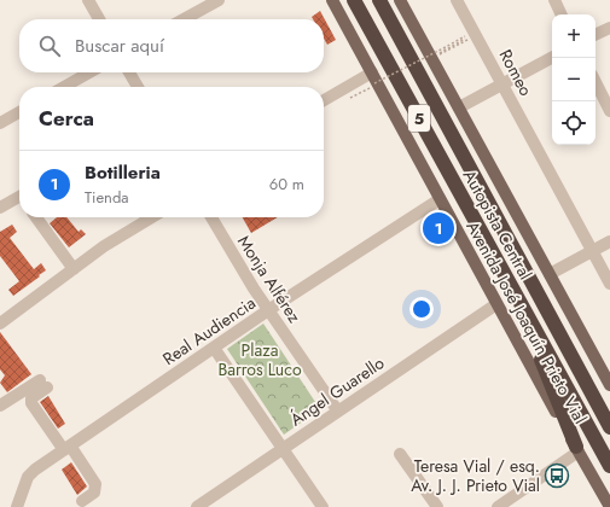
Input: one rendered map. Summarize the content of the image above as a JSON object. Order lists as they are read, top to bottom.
{
  "streets": {
    "highway": ["5", "Autopista Central"],
    "main road": ["Avenida José Joaquín Prieto Vial"],
    "street": [
      "Romeo",
      "Monja Alférez",
      "Real Audiencia",
      "Ángel Guarello"
    ]
  },
  "crossings": [
    ["Monja Alférez", "Real Audiencia"],
    ["Monja Alférez", "Ángel Guarello"],
    ["Avenida José Joaquín Prieto Vial", "Real Audiencia"],
    ["Avenida José Joaquín Prieto Vial", "Ángel Guarello"]
  ],
  "parks": ["Plaza Barros Luco"],
  "places": {
    "bus stop": ["Teresa Vial / esq. Av. J. J. Prieto Vial"]
  },
  "page": {
    "map_buttons": ["+", "−"],
    "search": "Buscar aquí",
    "heading": "Cerca",
    "list": [
      {
        "mark": "1",
        "name": "Botilleria",
        "note": "Tienda",
        "value": "60 m"
      }
    ],
    "pins": "1"
  }
}
